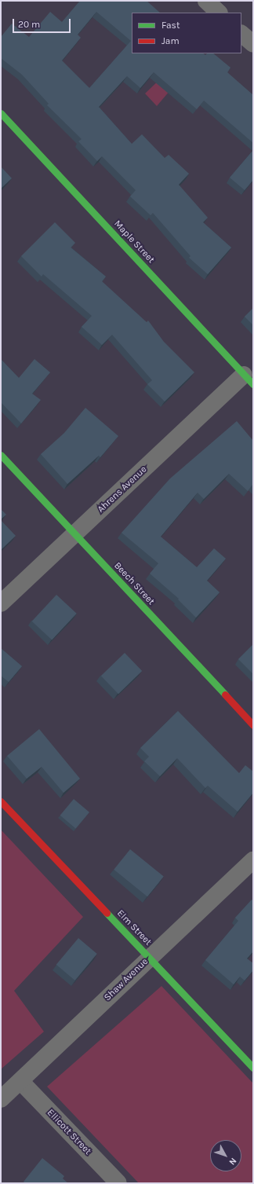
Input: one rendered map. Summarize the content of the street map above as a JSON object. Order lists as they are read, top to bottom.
{
  "streets": {
    "street": [
      "Maple Street",
      "Ahrens Avenue",
      "Beech Street",
      "Elm Street",
      "Shaw Avenue",
      "Ellicott Street"
    ]
  },
  "crossings": [
    ["Maple Street", "Ahrens Avenue"],
    ["Ahrens Avenue", "Beech Street"],
    ["Elm Street", "Shaw Avenue"],
    ["Shaw Avenue", "Ellicott Street"]
  ],
  "legend": ["Fast", "Jam"],
  "scale_bar": "20 m",
  "north": "bottom right"
}
